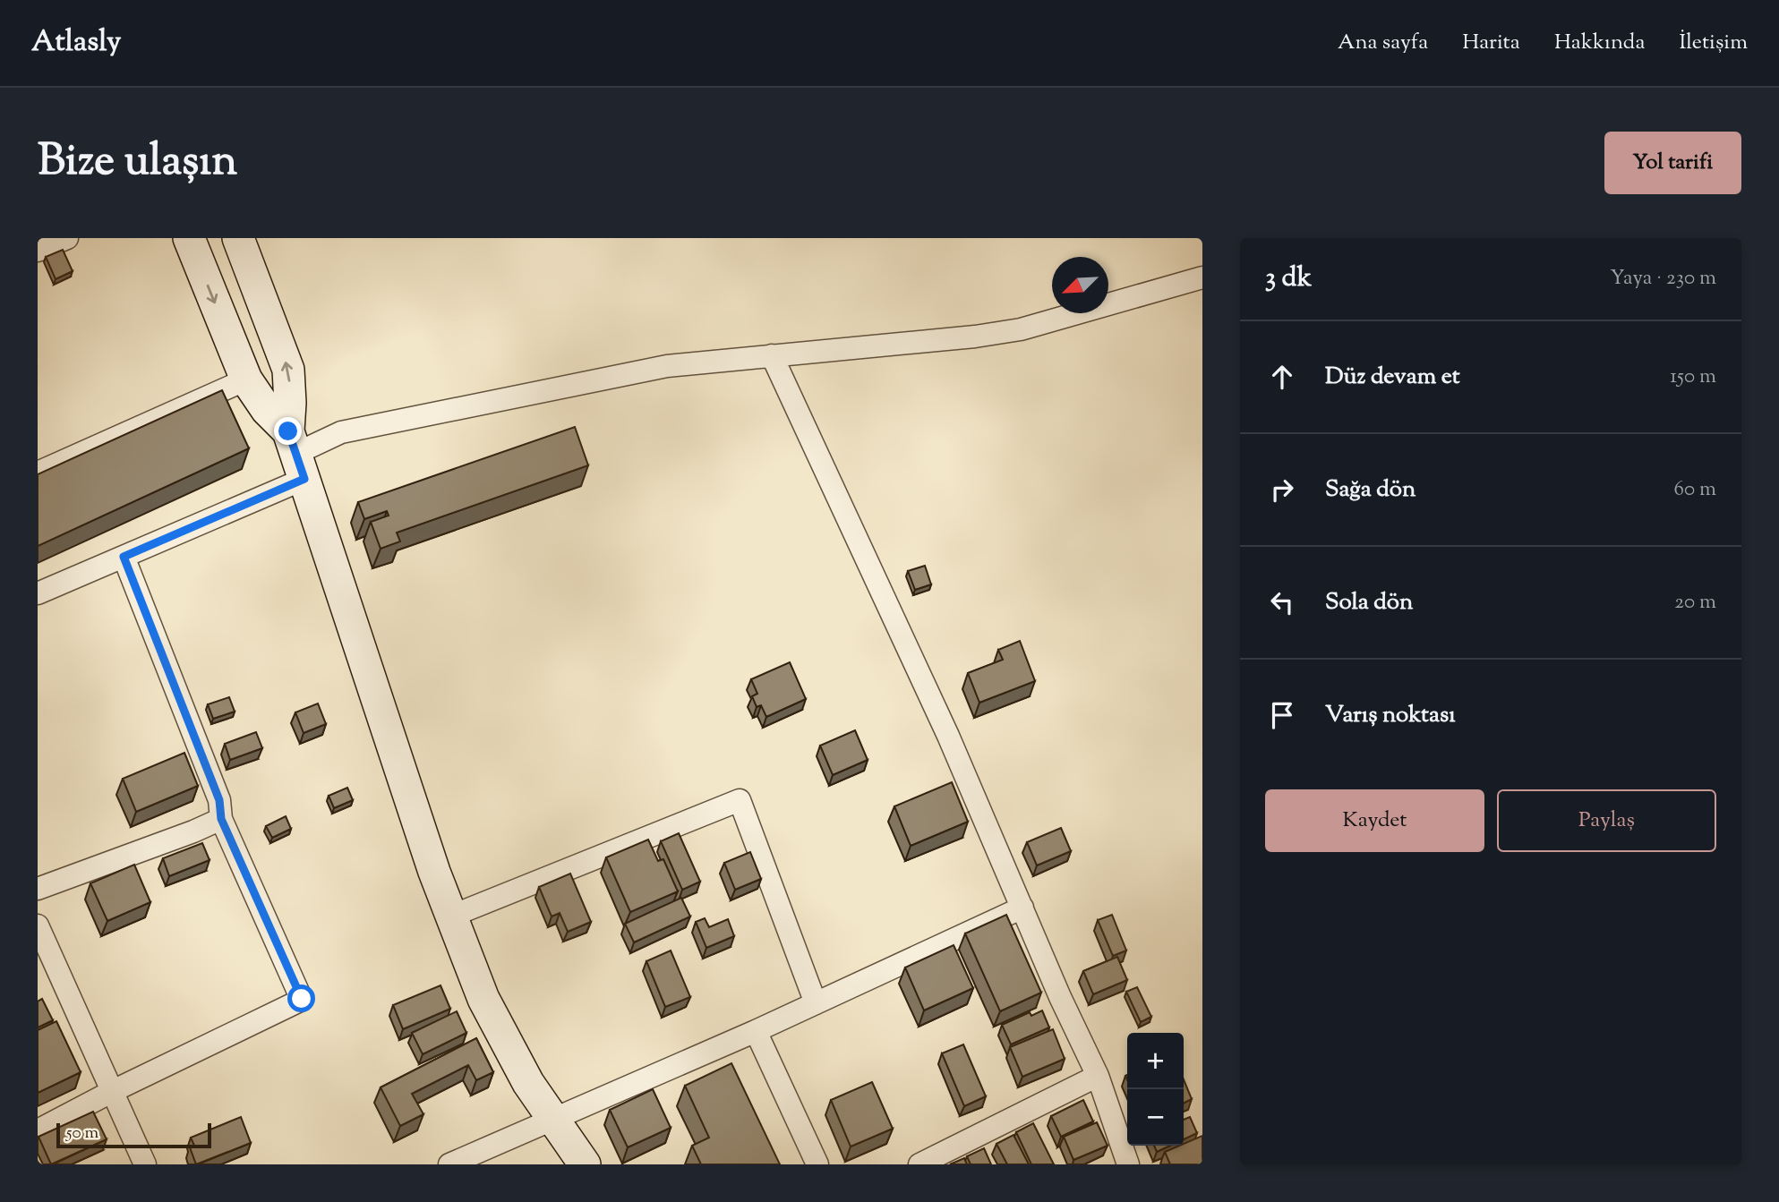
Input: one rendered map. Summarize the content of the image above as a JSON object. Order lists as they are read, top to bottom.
{
  "scale_bar": "50 m",
  "north": "bottom left",
  "page": {
    "header": "Atlasly",
    "nav": [
      "Ana sayfa",
      "Harita",
      "Hakkında",
      "İletişim"
    ],
    "title": "Bize ulaşın",
    "buttons": [
      "Yol tarifi",
      ["Kaydet", "Paylaş"]
    ],
    "heading": ["3 dk", "Yaya · 230 m"],
    "list": [
      ["Düz devam et", "150 m"],
      ["Sağa dön", "60 m"],
      ["Sola dön", "20 m"],
      "Varış noktası"
    ],
    "map_buttons": ["+", "−"],
    "scale": "50 m"
  }
}
